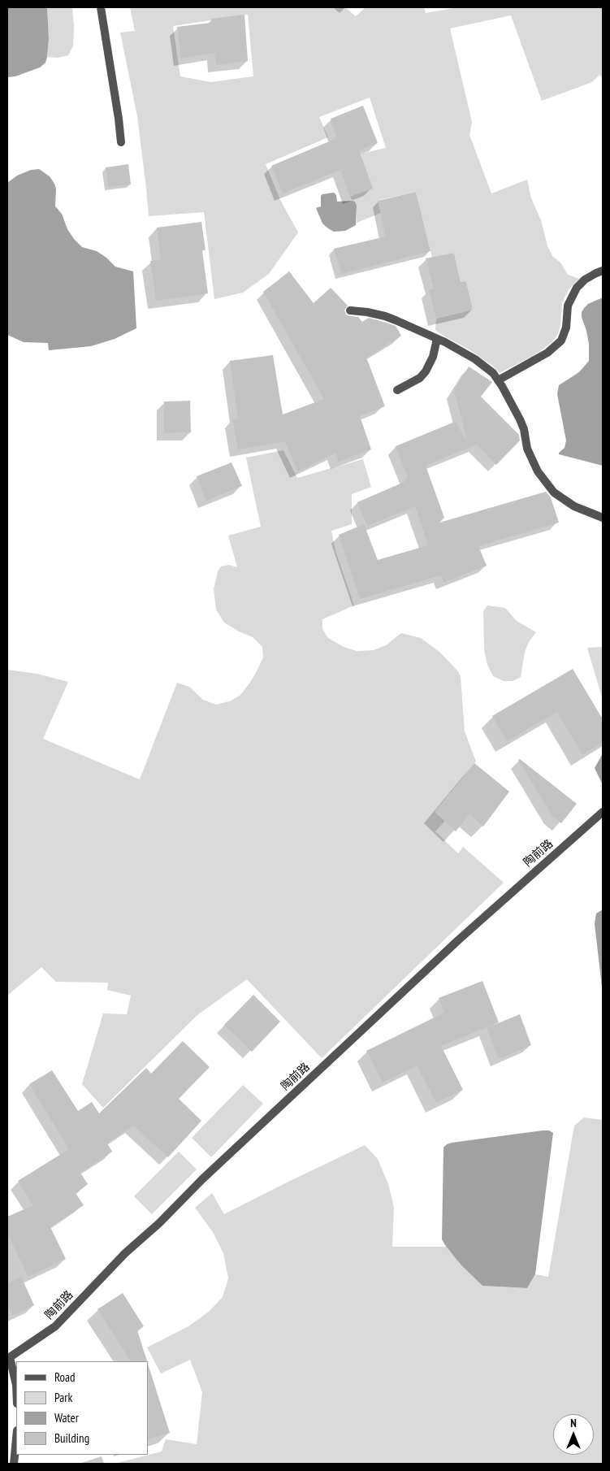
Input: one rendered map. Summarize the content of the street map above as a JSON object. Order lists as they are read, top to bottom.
{
  "streets": {
    "street": ["陶前路"]
  },
  "legend": [
    "Road",
    "Park",
    "Water",
    "Building"
  ],
  "north": "top"
}
